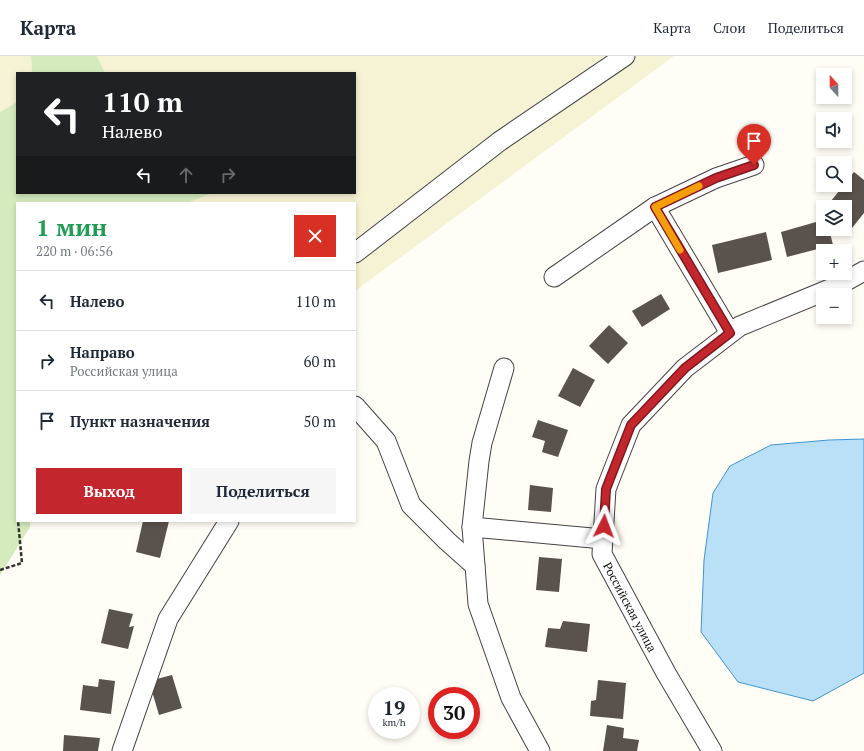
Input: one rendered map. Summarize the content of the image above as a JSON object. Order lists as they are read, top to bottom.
{
  "streets": {
    "street": ["Российская улица"]
  },
  "north": "top",
  "page": {
    "header": "Карта",
    "nav": ["Карта", "Слои", "Поделиться"],
    "map_buttons": ["+", "−"],
    "turn": ["110 m", "Налево"],
    "heading": ["1 мин", "220 m · 06:56"],
    "list": [
      {
        "name": "Налево",
        "value": "110 m"
      },
      {
        "name": "Направо",
        "note": "Российская улица",
        "value": "60 m"
      },
      {
        "name": "Пункт назначения",
        "value": "50 m"
      }
    ],
    "buttons": ["Выход", "Поделиться"],
    "speed": "19 km/h",
    "limit": "30"
  }
}
